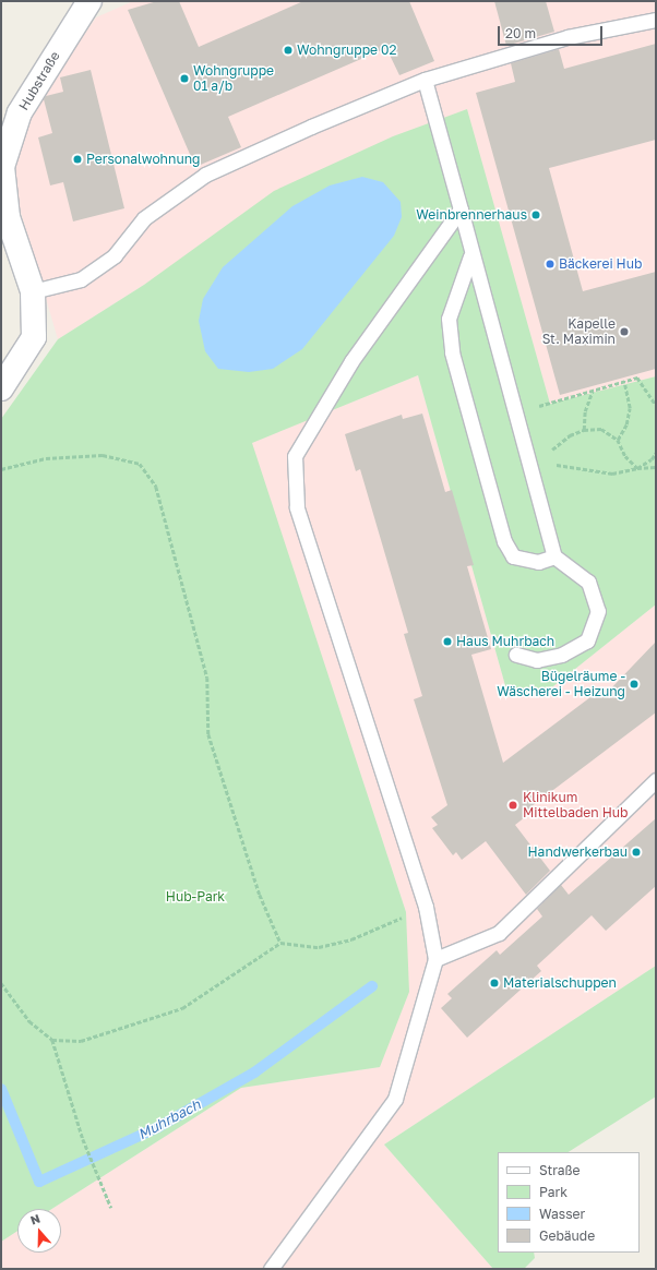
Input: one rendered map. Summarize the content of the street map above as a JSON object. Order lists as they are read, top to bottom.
{
  "streets": {
    "street": ["Hubstraße"]
  },
  "water": ["Muhrbach"],
  "parks": ["Hub-Park"],
  "places": [
    "Wohngruppe 02",
    "Wohngruppe 01 a/b",
    "Personalwohnung",
    "Weinbrennerhaus",
    "Bäckerei Hub",
    "Kapelle St. Maximin",
    "Haus Muhrbach",
    "Bügelräume - Wäscherei - Heizung",
    "Klinikum Mittelbaden Hub",
    "Handwerkerbau",
    "Materialschuppen"
  ],
  "legend": [
    "Straße",
    "Park",
    "Wasser",
    "Gebäude"
  ],
  "scale_bar": "20 m",
  "north": "top"
}
